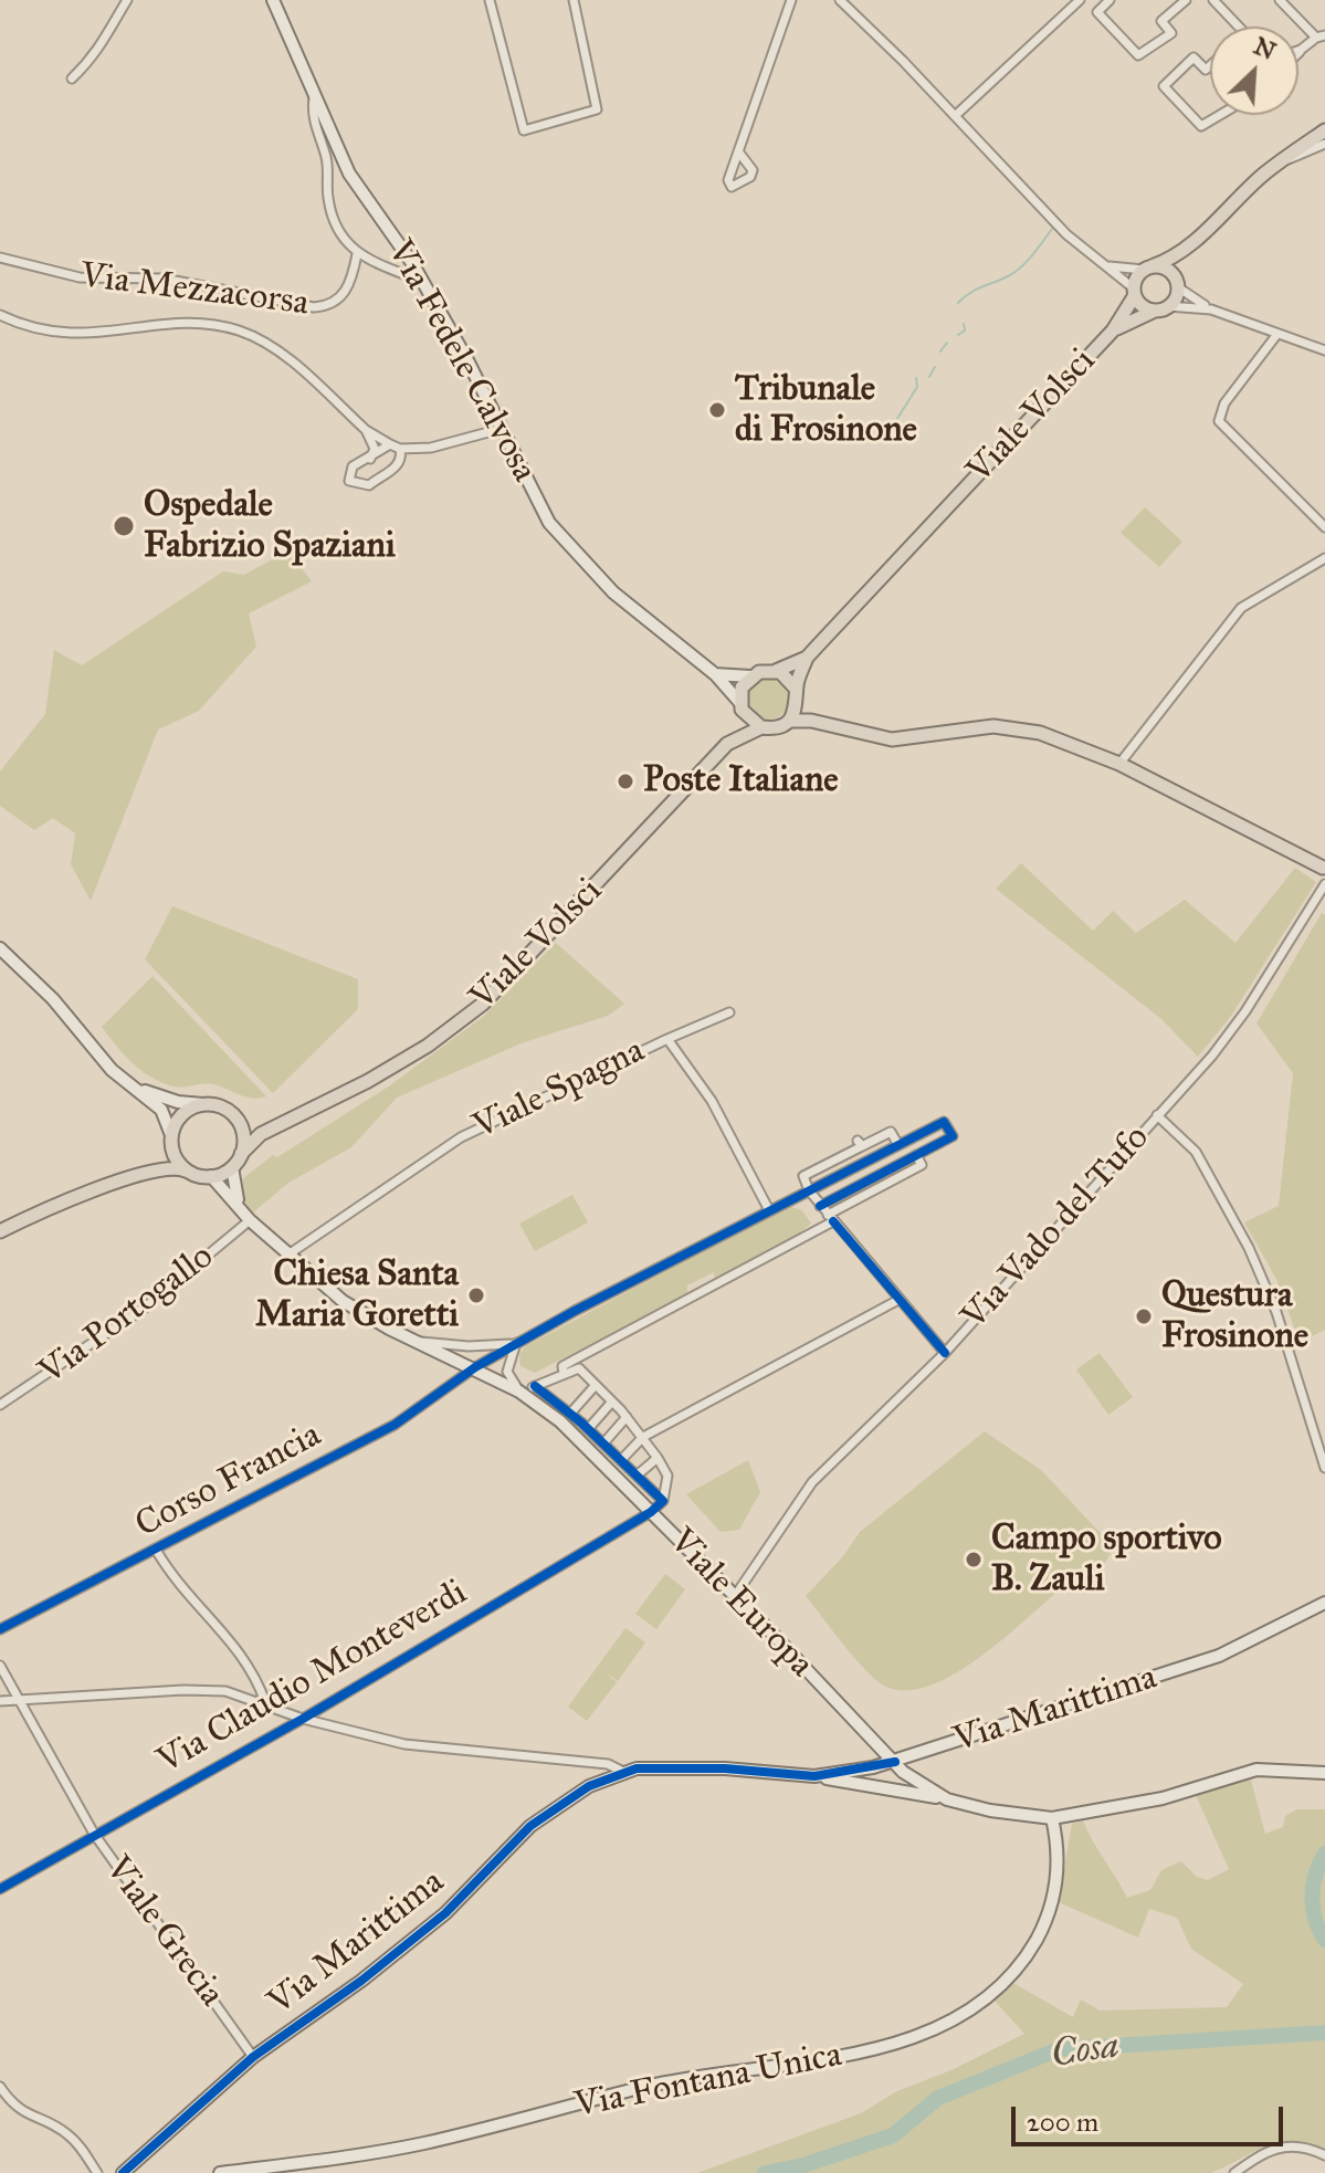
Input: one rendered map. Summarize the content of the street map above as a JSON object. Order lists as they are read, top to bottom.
{
  "streets": {
    "main road": [
      "Via Fedele Calvosa",
      "Viale Volsci",
      "Viale Europa",
      "Via Marittima",
      "Via Fontana Unica"
    ],
    "street": [
      "Via Mezzacorsa",
      "Viale Spagna",
      "Via Vado del Tufo",
      "Via Portogallo",
      "Corso Francia",
      "Via Claudio Monteverdi",
      "Viale Grecia"
    ]
  },
  "crossings": [
    ["Via Fedele Calvosa", "Viale Volsci"],
    ["Viale Spagna", "Viale Europa"],
    ["Via Vado del Tufo", "Viale Europa"],
    ["Via Portogallo", "Viale Europa"],
    ["Corso Francia", "Viale Europa"],
    ["Viale Europa", "Via Claudio Monteverdi"],
    ["Viale Europa", "Via Marittima"],
    ["Via Claudio Monteverdi", "Viale Grecia"],
    ["Via Marittima", "Viale Grecia"]
  ],
  "water": ["Cosa"],
  "places": [
    "Tribunale di Frosinone",
    "Ospedale Fabrizio Spaziani",
    "Poste Italiane",
    "Chiesa Santa Maria Goretti",
    "Questura Frosinone",
    "Campo sportivo B. Zauli"
  ],
  "scale_bar": "200 m",
  "north": "top right"
}
